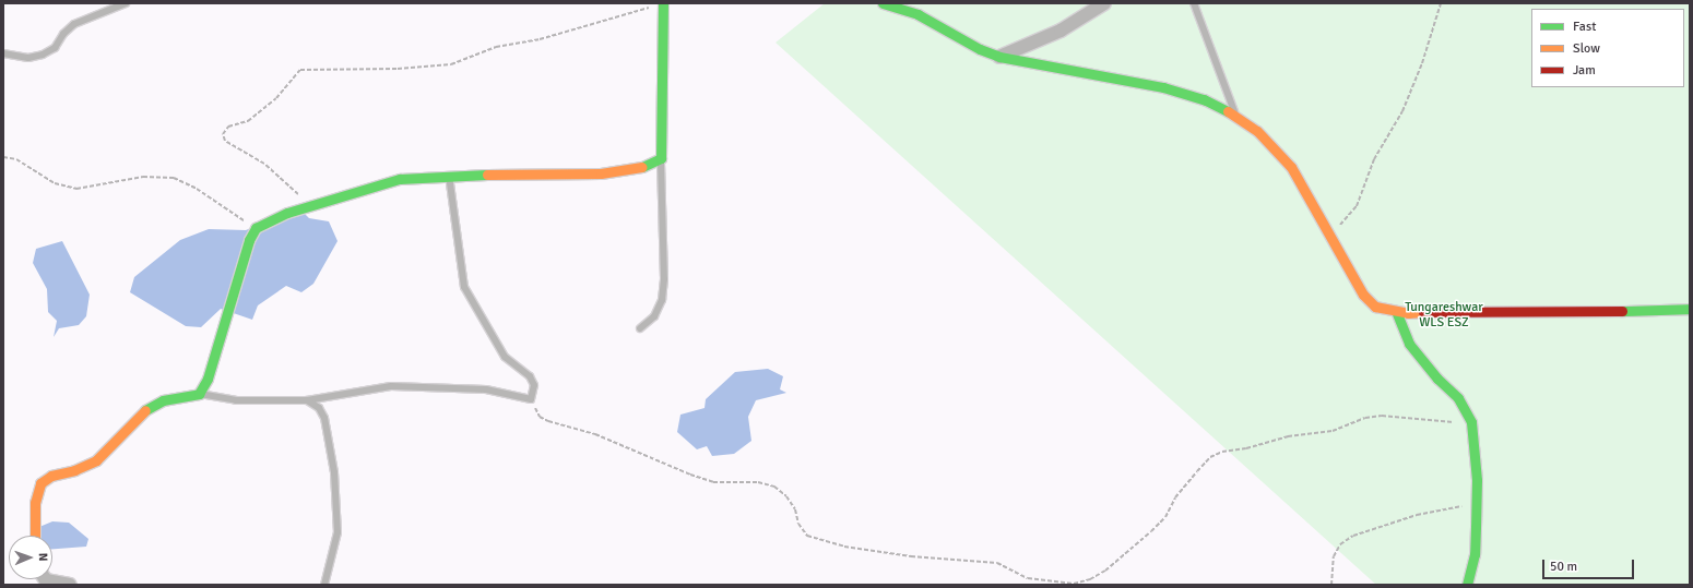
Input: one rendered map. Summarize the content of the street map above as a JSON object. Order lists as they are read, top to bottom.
{
  "parks": ["Tungareshwar WLS ESZ"],
  "legend": ["Fast", "Slow", "Jam"],
  "scale_bar": "50 m",
  "north": "right"
}
